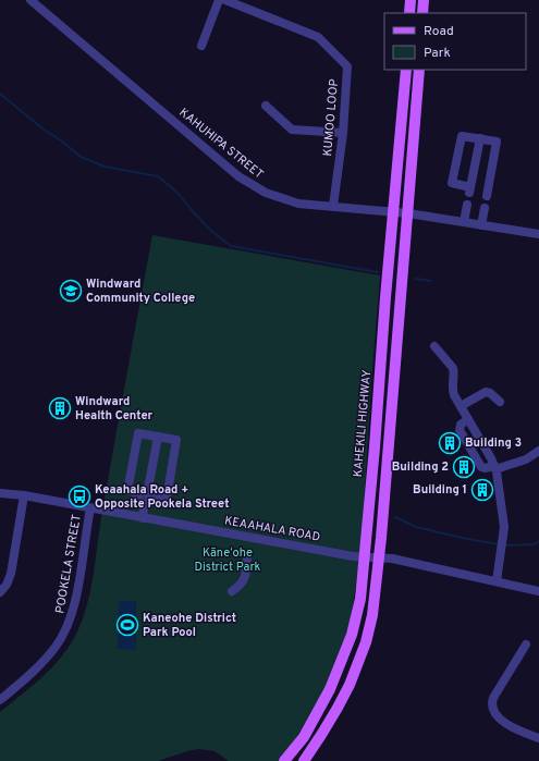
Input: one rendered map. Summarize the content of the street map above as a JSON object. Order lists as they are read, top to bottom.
{
  "streets": {
    "main road": ["KAHEKILI HIGHWAY"],
    "street": [
      "KUMOO LOOP",
      "KAHUHIPA STREET",
      "KEAAHALA ROAD",
      "POOKELA STREET"
    ]
  },
  "crossings": [
    ["KUMOO LOOP", "KAHUHIPA STREET"],
    ["KAHUHIPA STREET", "KAHEKILI HIGHWAY"],
    ["KAHEKILI HIGHWAY", "KEAAHALA ROAD"],
    ["KEAAHALA ROAD", "POOKELA STREET"]
  ],
  "parks": ["Kāneʻohe District Park"],
  "places": {
    "school or university": ["Windward Community College"],
    "building": [
      "Windward Health Center",
      "Building 3",
      "Building 2",
      "Building 1"
    ],
    "bus stop": ["Keaahala Road + Opposite Pookela Street"],
    "sports": ["Kaneohe District Park Pool"]
  },
  "legend": ["Road", "Park"]
}
